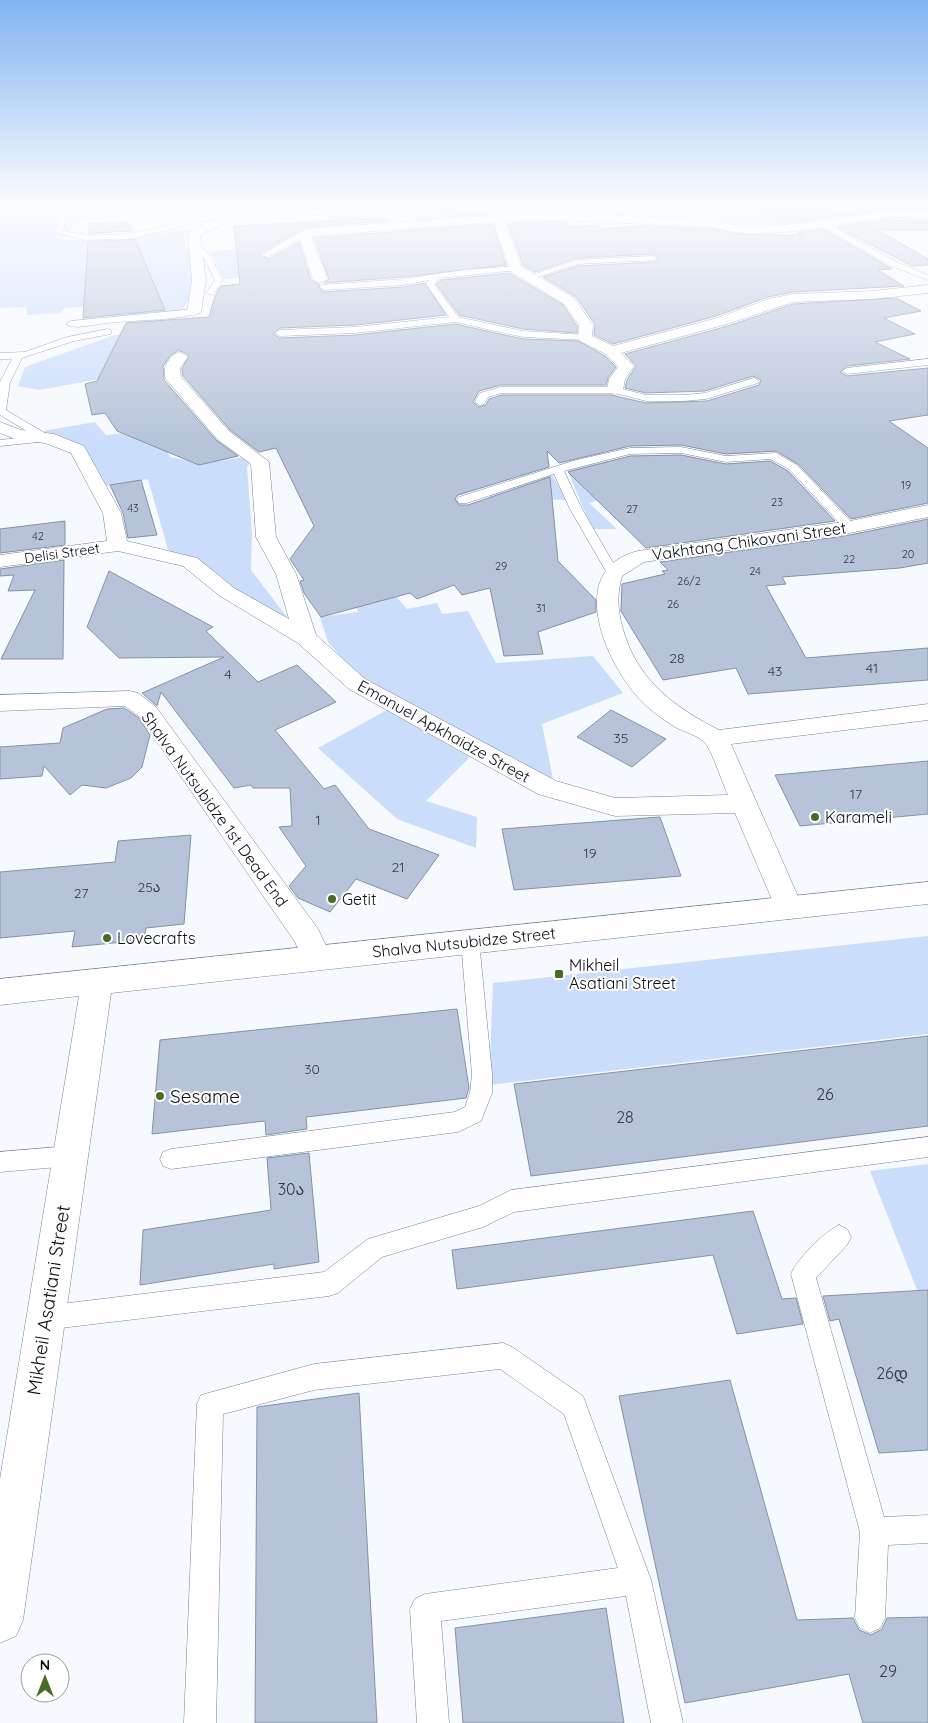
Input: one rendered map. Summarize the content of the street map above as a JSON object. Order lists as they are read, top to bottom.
{
  "streets": {
    "street": [
      "Vakhtang Chikovani Street",
      "Delisi Street",
      "Emanuel Apkhaidze Street",
      "Shalva Nutsubidze 1st Dead End",
      "Shalva Nutsubidze Street",
      "Mikheil Asatiani Street"
    ]
  },
  "crossings": [
    ["Delisi Street", "Emanuel Apkhaidze Street"],
    ["Shalva Nutsubidze 1st Dead End", "Shalva Nutsubidze Street"],
    ["Shalva Nutsubidze Street", "Mikheil Asatiani Street"]
  ],
  "places": {
    "other": [
      "Karameli",
      "Getit",
      "Lovecrafts",
      "Sesame"
    ],
    "transit": ["Mikheil Asatiani Street"]
  },
  "house_numbers": [
    "19",
    "23",
    "43",
    "27",
    "42",
    "20",
    "22",
    "29",
    "24",
    "26/2",
    "26",
    "31",
    "28",
    "41",
    "43",
    "4",
    "35",
    "17",
    "1",
    "19",
    "21",
    "25ა",
    "27",
    "30",
    "26",
    "28",
    "30ა",
    "26დ",
    "29"
  ],
  "north": "top"
}
